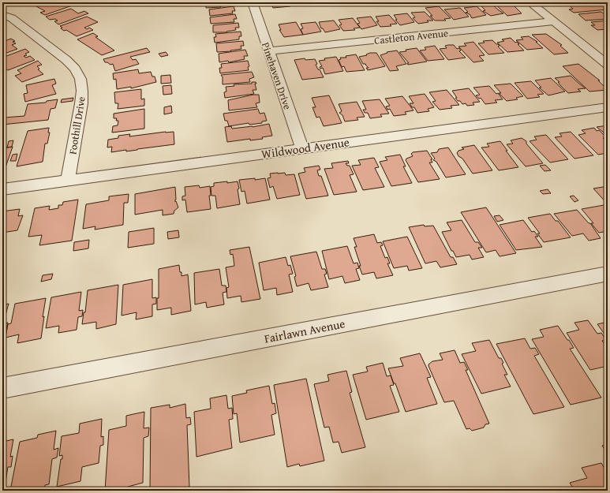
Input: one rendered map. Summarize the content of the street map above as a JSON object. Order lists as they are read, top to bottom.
{
  "streets": {
    "street": [
      "Castleton Avenue",
      "Pinehaven Drive",
      "Foothill Drive",
      "Wildwood Avenue",
      "Fairlawn Avenue"
    ]
  },
  "crossings": [
    ["Castleton Avenue", "Pinehaven Drive"],
    ["Pinehaven Drive", "Wildwood Avenue"],
    ["Foothill Drive", "Wildwood Avenue"]
  ]
}
